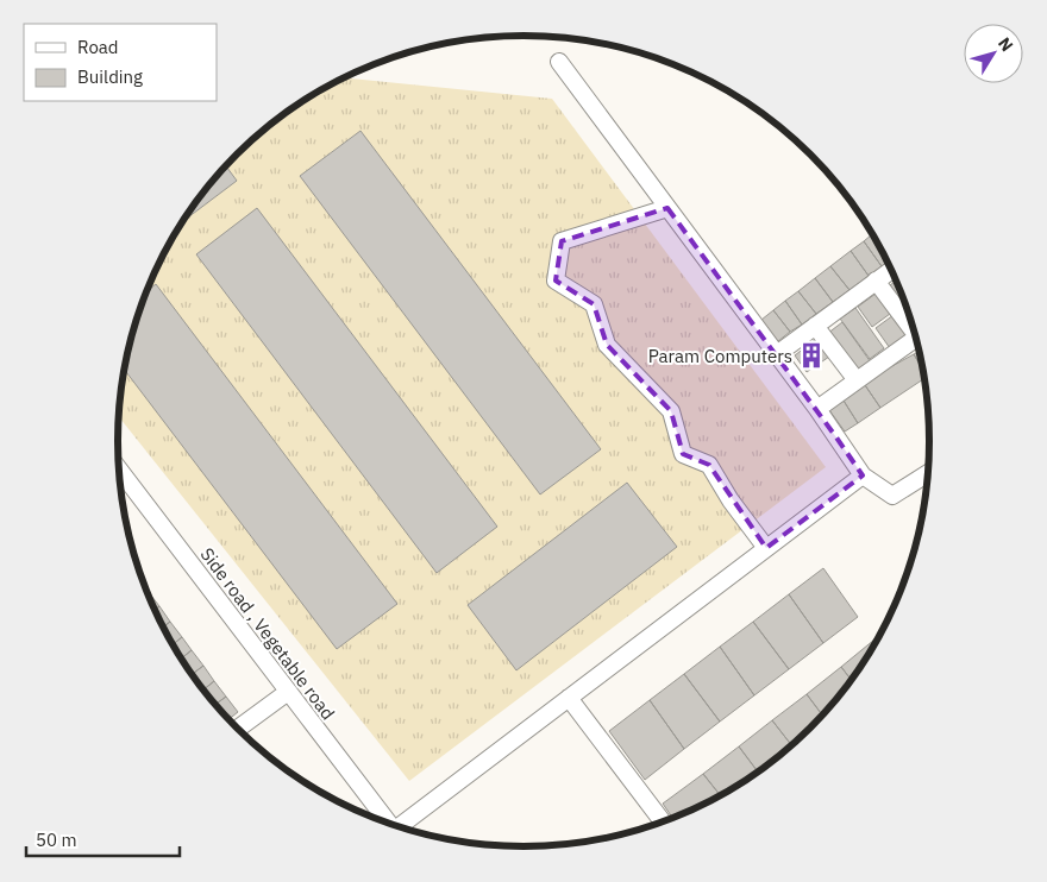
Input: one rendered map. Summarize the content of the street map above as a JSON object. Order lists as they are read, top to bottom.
{
  "streets": {
    "street": ["Side road , Vegetable road"]
  },
  "places": {
    "building": ["Param Computers"]
  },
  "legend": ["Road", "Building"],
  "scale_bar": "50 m",
  "north": "top right"
}
